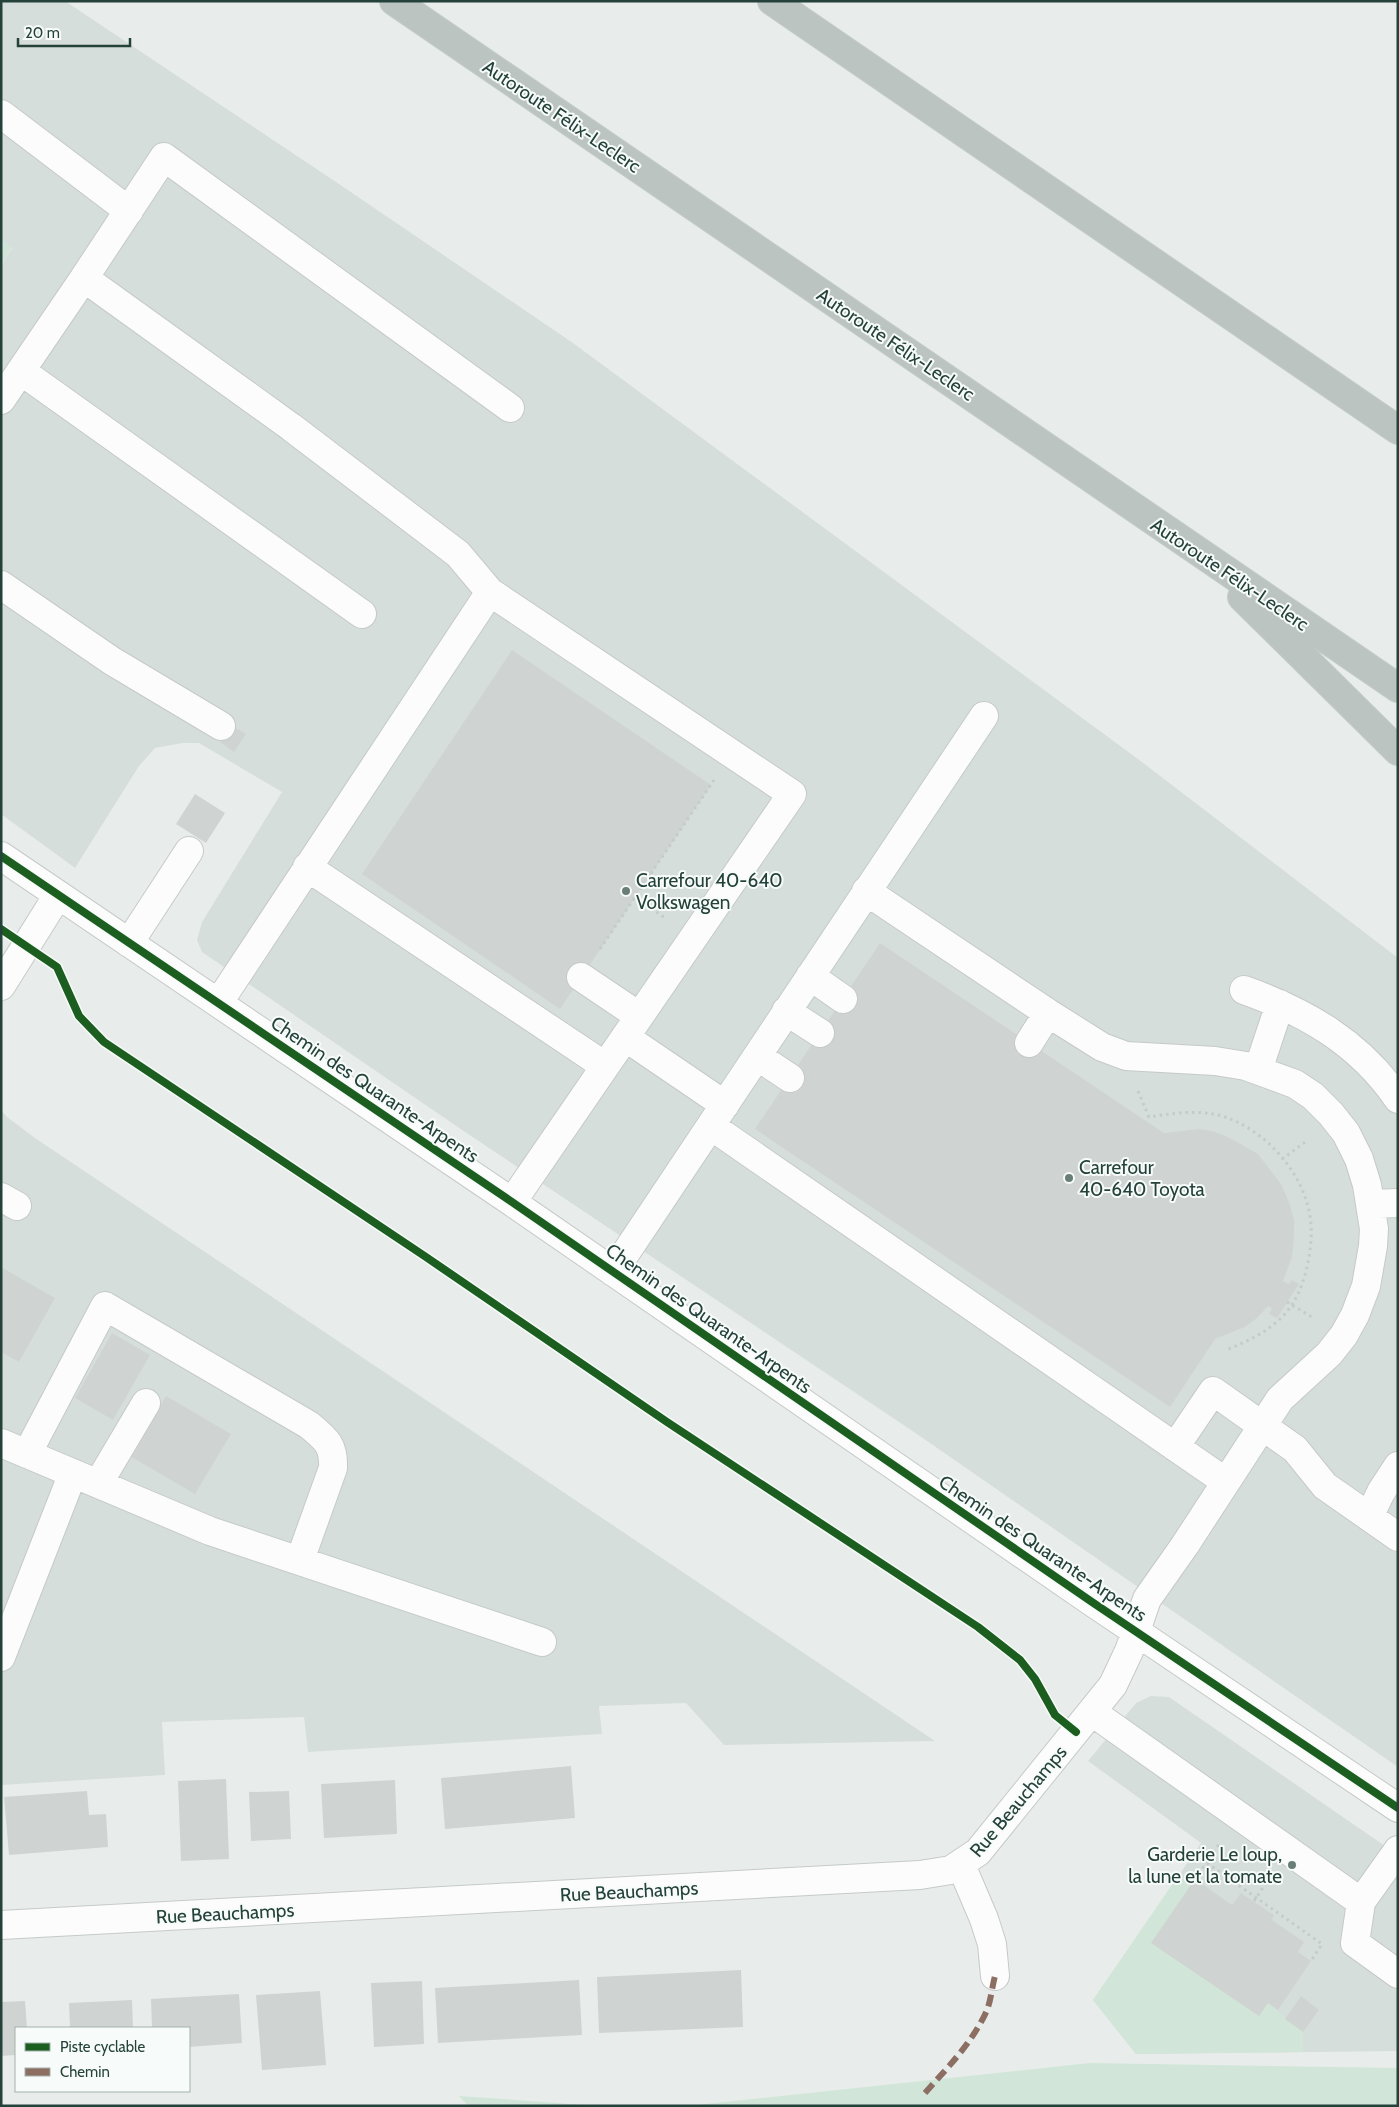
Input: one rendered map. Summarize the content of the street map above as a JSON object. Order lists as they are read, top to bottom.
{
  "streets": {
    "highway": ["Autoroute Félix-Leclerc"],
    "street": ["Chemin des Quarante-Arpents", "Rue Beauchamps"]
  },
  "crossings": [
    ["Chemin des Quarante-Arpents", "Rue Beauchamps"]
  ],
  "places": ["Carrefour 40-640 Volkswagen", "Carrefour 40-640 Toyota", "Garderie Le loup, la lune et la tomate"],
  "legend": ["Piste cyclable", "Chemin"],
  "scale_bar": "20 m"
}
